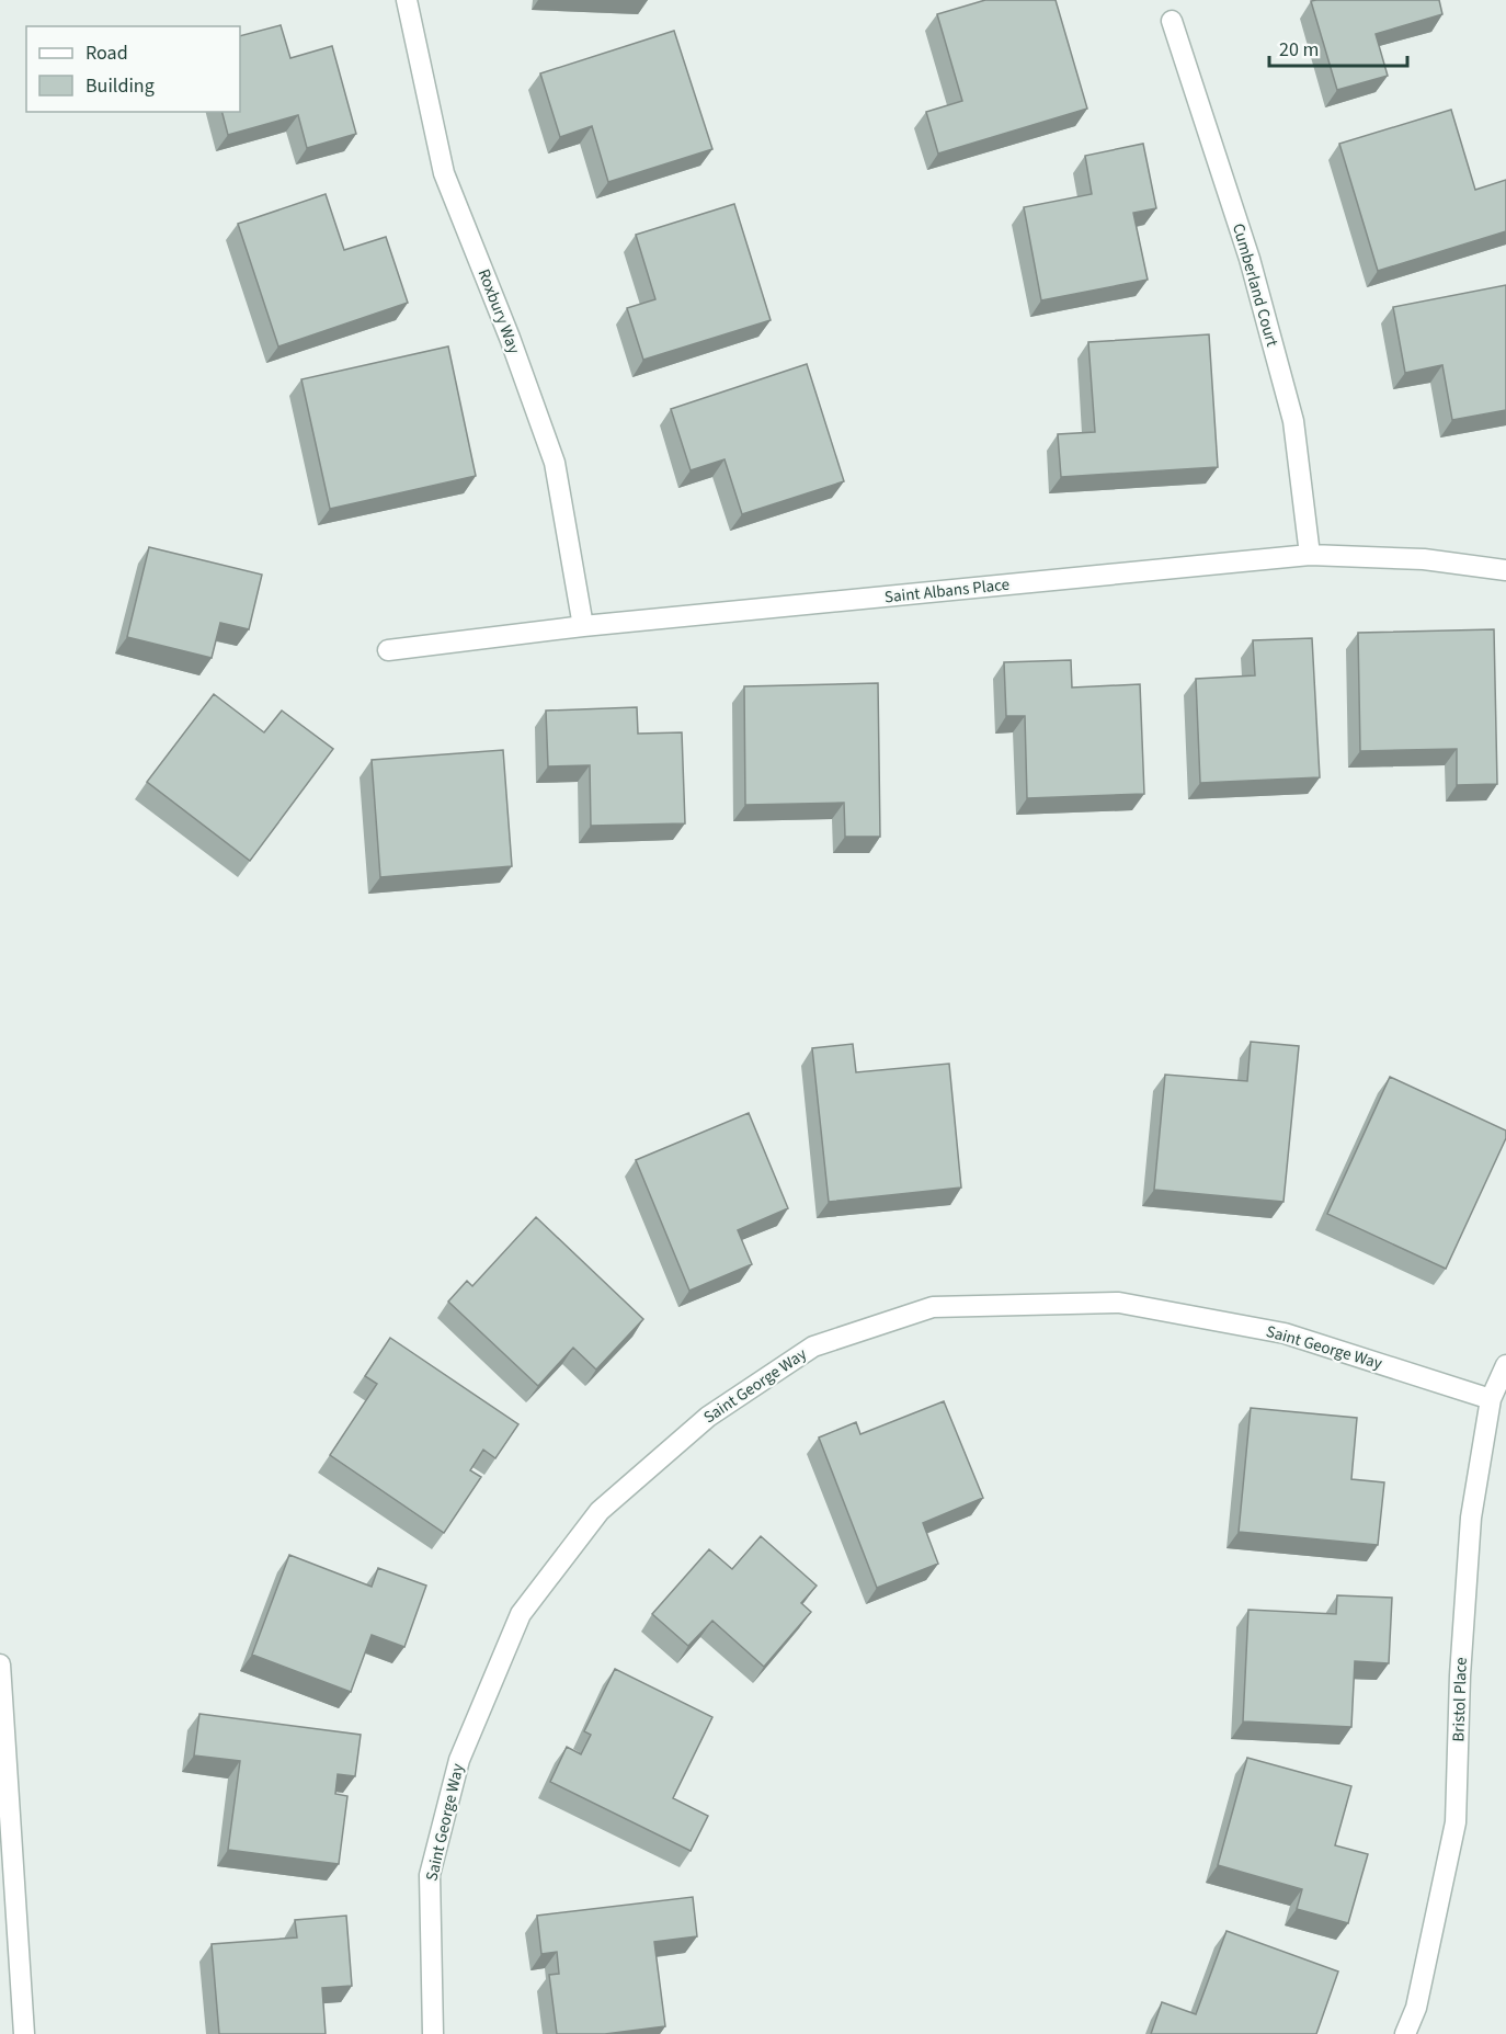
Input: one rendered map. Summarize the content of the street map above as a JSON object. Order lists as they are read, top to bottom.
{
  "streets": {
    "street": [
      "Cumberland Court",
      "Roxbury Way",
      "Saint Albans Place",
      "Saint George Way",
      "Bristol Place"
    ]
  },
  "crossings": [
    ["Cumberland Court", "Saint Albans Place"],
    ["Roxbury Way", "Saint Albans Place"],
    ["Saint George Way", "Bristol Place"]
  ],
  "legend": ["Road", "Building"],
  "scale_bar": "20 m"
}
